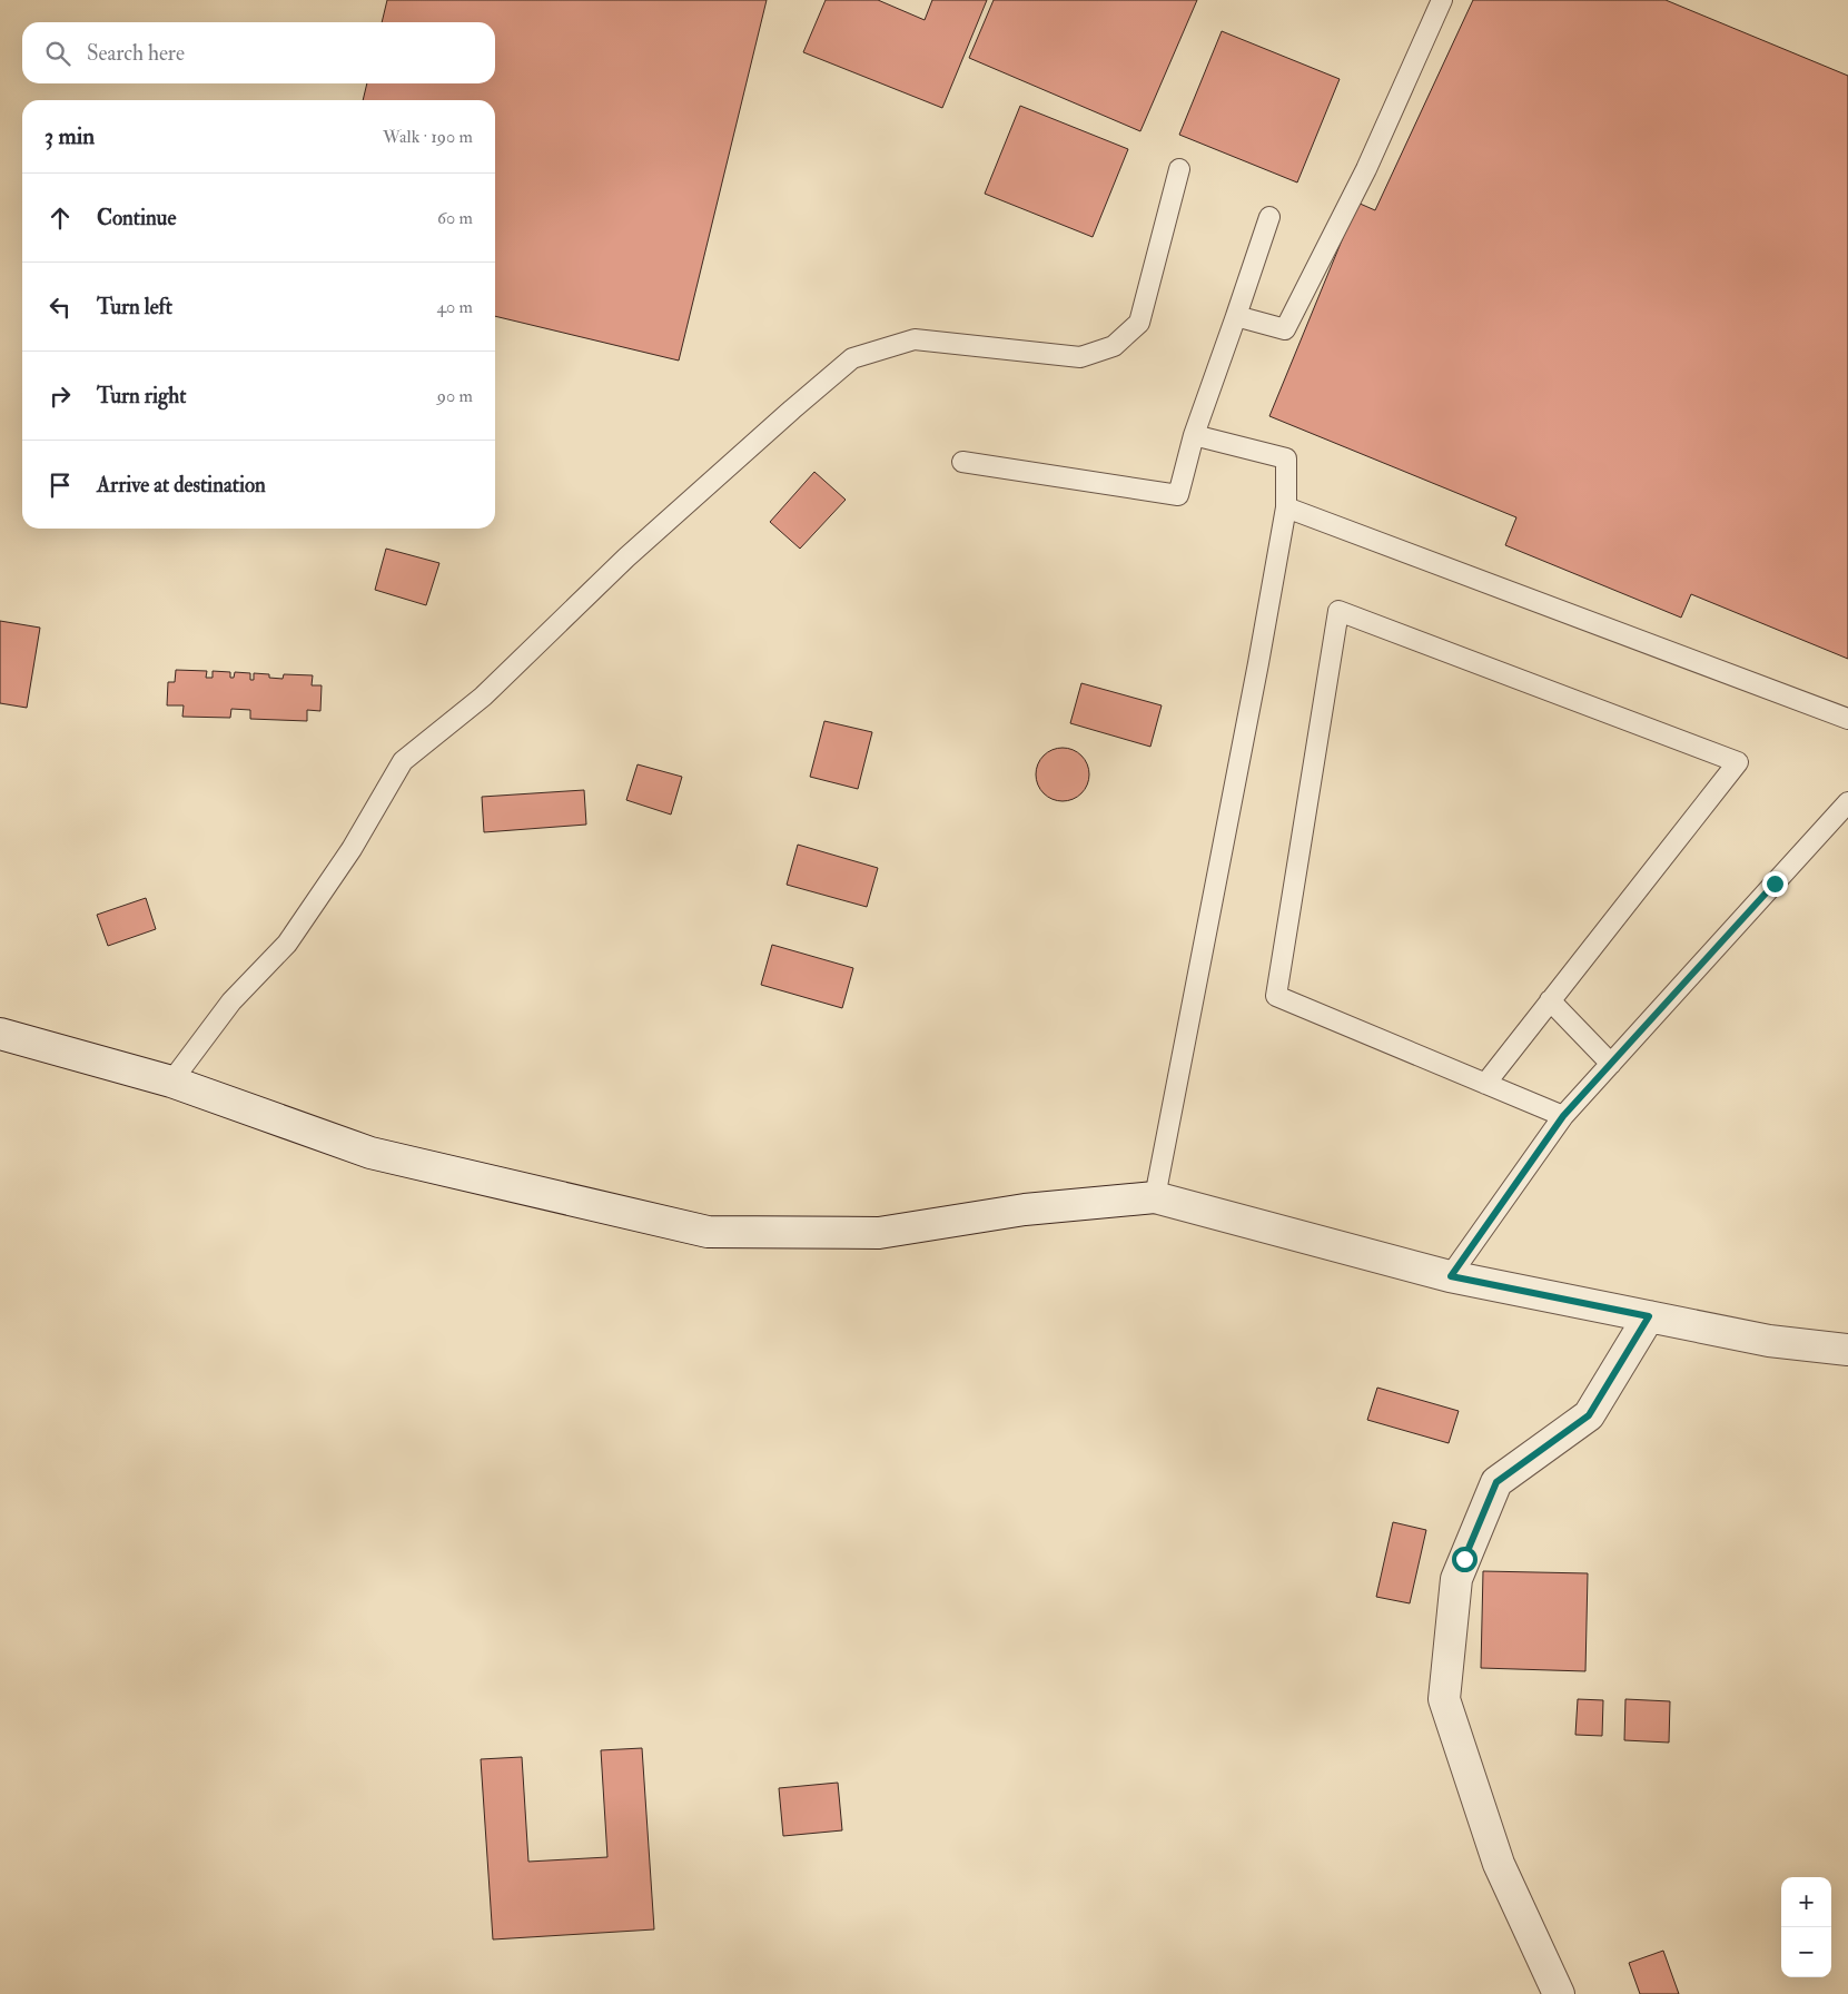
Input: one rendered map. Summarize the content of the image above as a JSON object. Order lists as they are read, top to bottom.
{
  "page": {
    "search": "Search here",
    "heading": ["3 min", "Walk · 190 m"],
    "list": [
      ["Continue", "60 m"],
      ["Turn left", "40 m"],
      ["Turn right", "90 m"],
      "Arrive at destination"
    ],
    "map_buttons": ["+", "−"]
  }
}
